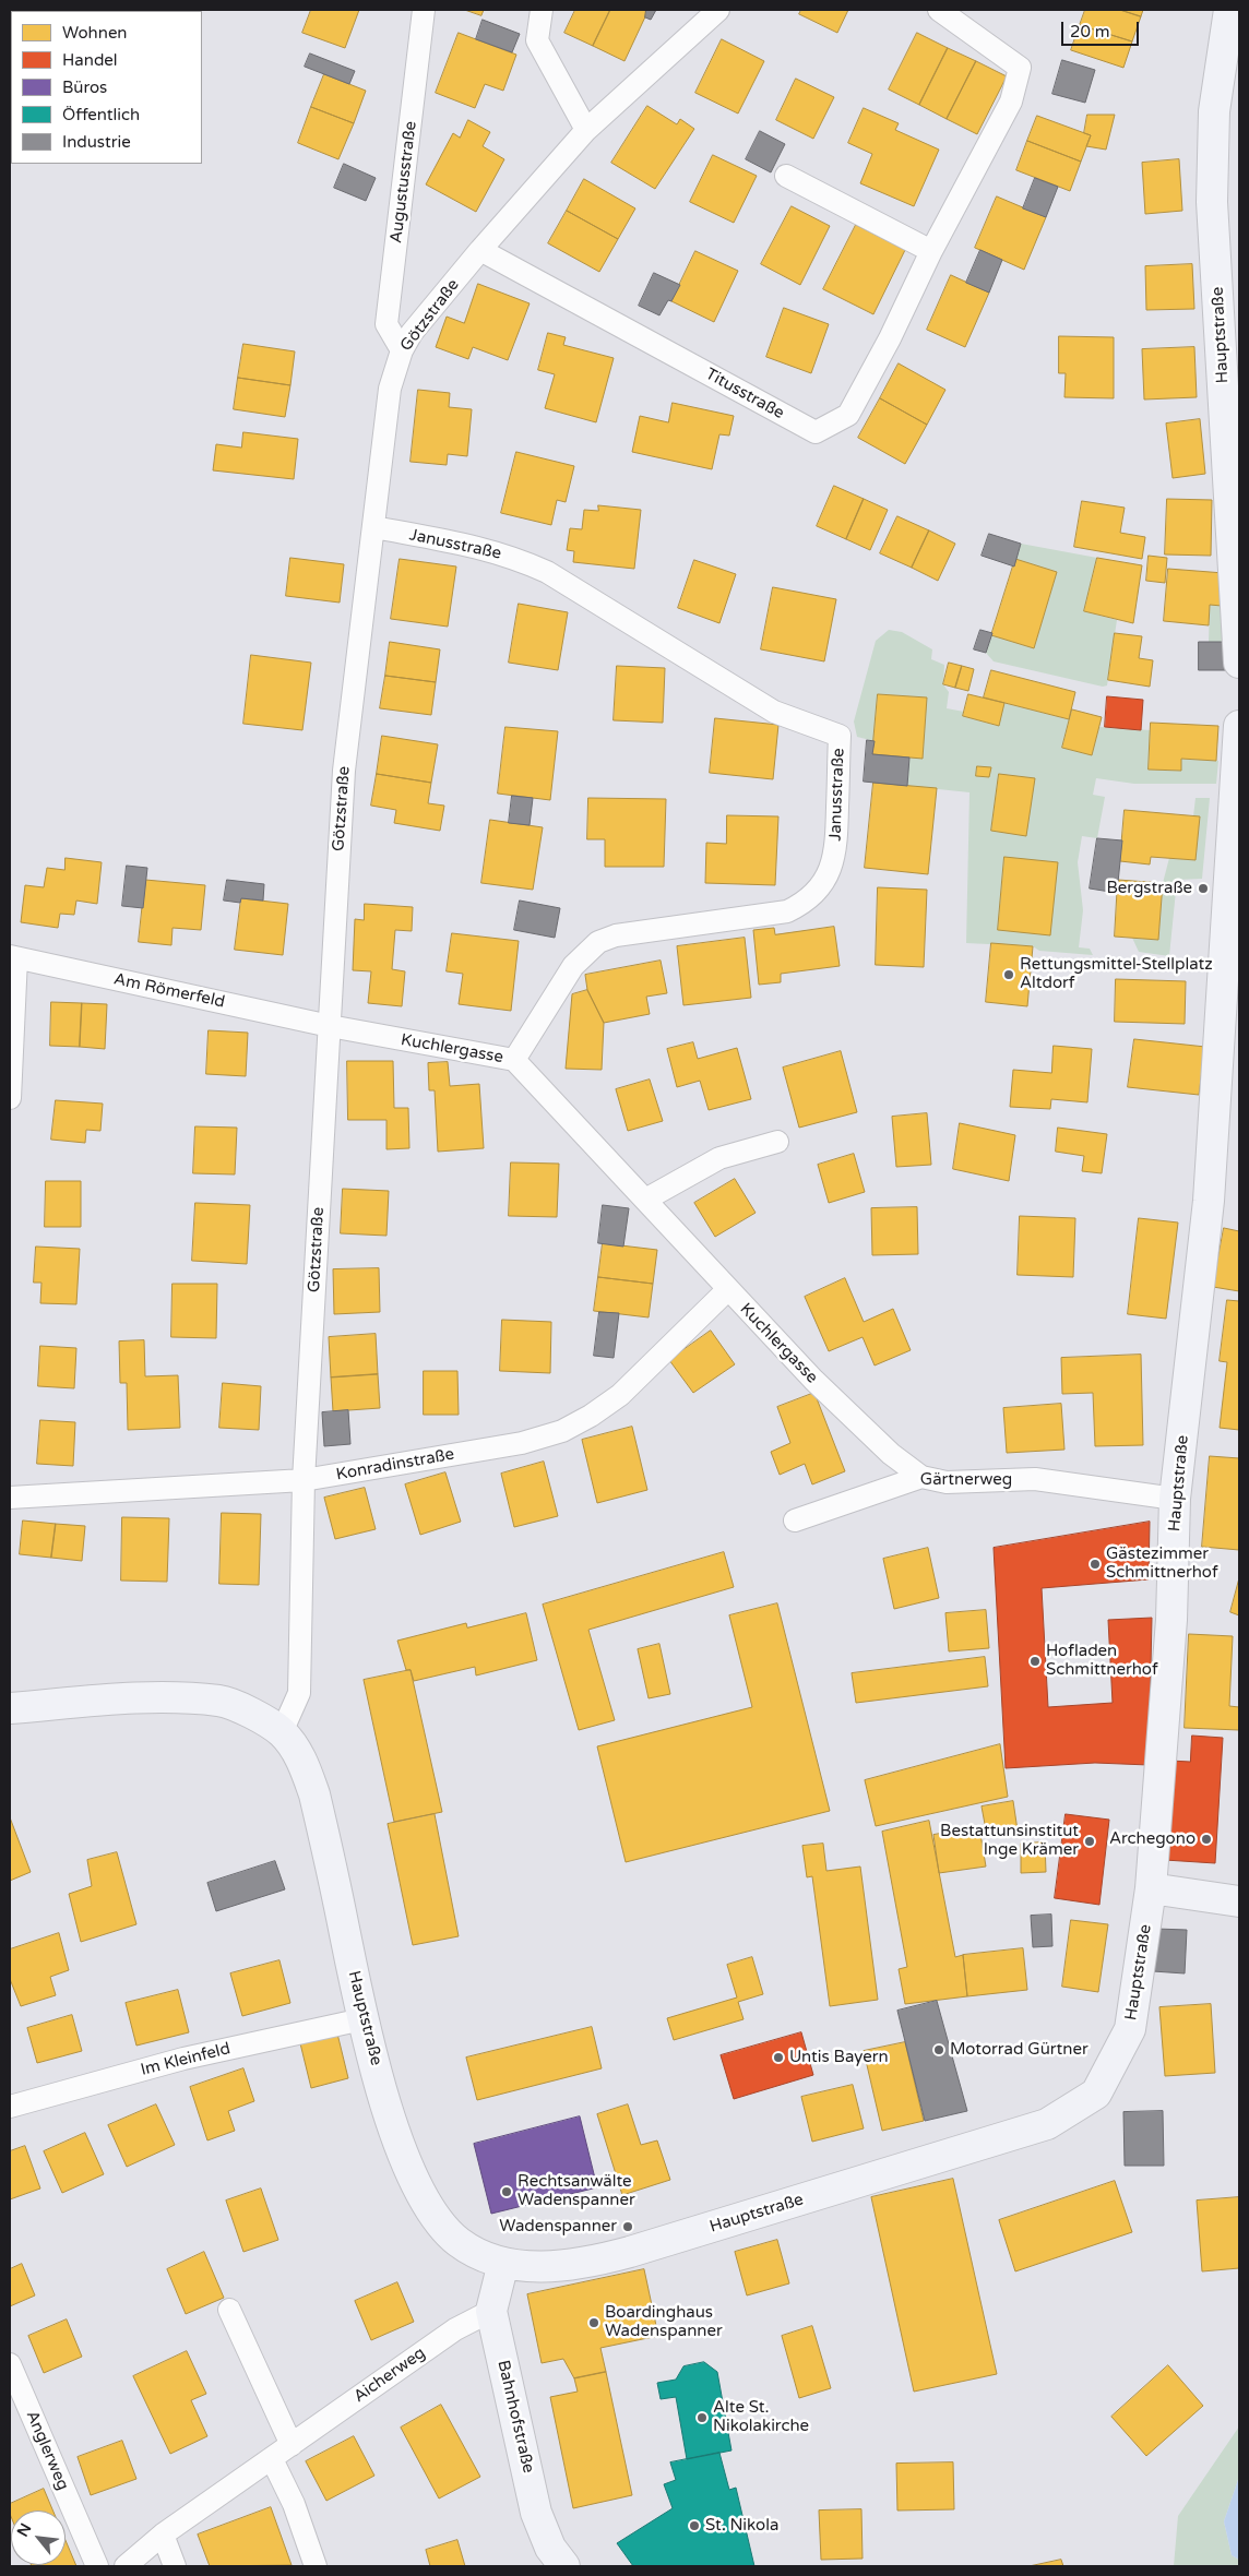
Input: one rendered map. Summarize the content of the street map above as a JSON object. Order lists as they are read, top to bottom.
{
  "streets": {
    "street": [
      "Augustusstraße",
      "Götzstraße",
      "Hauptstraße",
      "Titusstraße",
      "Janusstraße",
      "Am Römerfeld",
      "Kuchlergasse",
      "Konradinstraße",
      "Gärtnerweg",
      "Im Kleinfeld",
      "Aicherweg",
      "Bahnhofstraße",
      "Anglerweg"
    ]
  },
  "crossings": [
    ["Augustusstraße", "Götzstraße"],
    ["Götzstraße", "Hauptstraße"],
    ["Götzstraße", "Titusstraße"],
    ["Götzstraße", "Janusstraße"],
    ["Götzstraße", "Am Römerfeld"],
    ["Götzstraße", "Kuchlergasse"],
    ["Götzstraße", "Konradinstraße"],
    ["Hauptstraße", "Gärtnerweg"],
    ["Hauptstraße", "Im Kleinfeld"],
    ["Hauptstraße", "Bahnhofstraße"],
    ["Janusstraße", "Kuchlergasse"],
    ["Am Römerfeld", "Kuchlergasse"],
    ["Kuchlergasse", "Konradinstraße"],
    ["Kuchlergasse", "Gärtnerweg"],
    ["Aicherweg", "Bahnhofstraße"]
  ],
  "places": [
    "Bergstraße",
    "Rettungsmittel-Stellplatz Altdorf",
    "Gästezimmer Schmittnerhof",
    "Hofladen Schmittnerhof",
    "Archegono",
    "Bestattunsinstitut Inge Krämer",
    "Motorrad Gürtner",
    "Untis Bayern",
    "Rechtsanwälte Wadenspanner",
    "Wadenspanner",
    "Boardinghaus Wadenspanner",
    "Alte St. Nikolakirche",
    "St. Nikola"
  ],
  "legend": [
    "Wohnen",
    "Handel",
    "Büros",
    "Öffentlich",
    "Industrie"
  ],
  "scale_bar": "20 m",
  "north": "top left"
}
